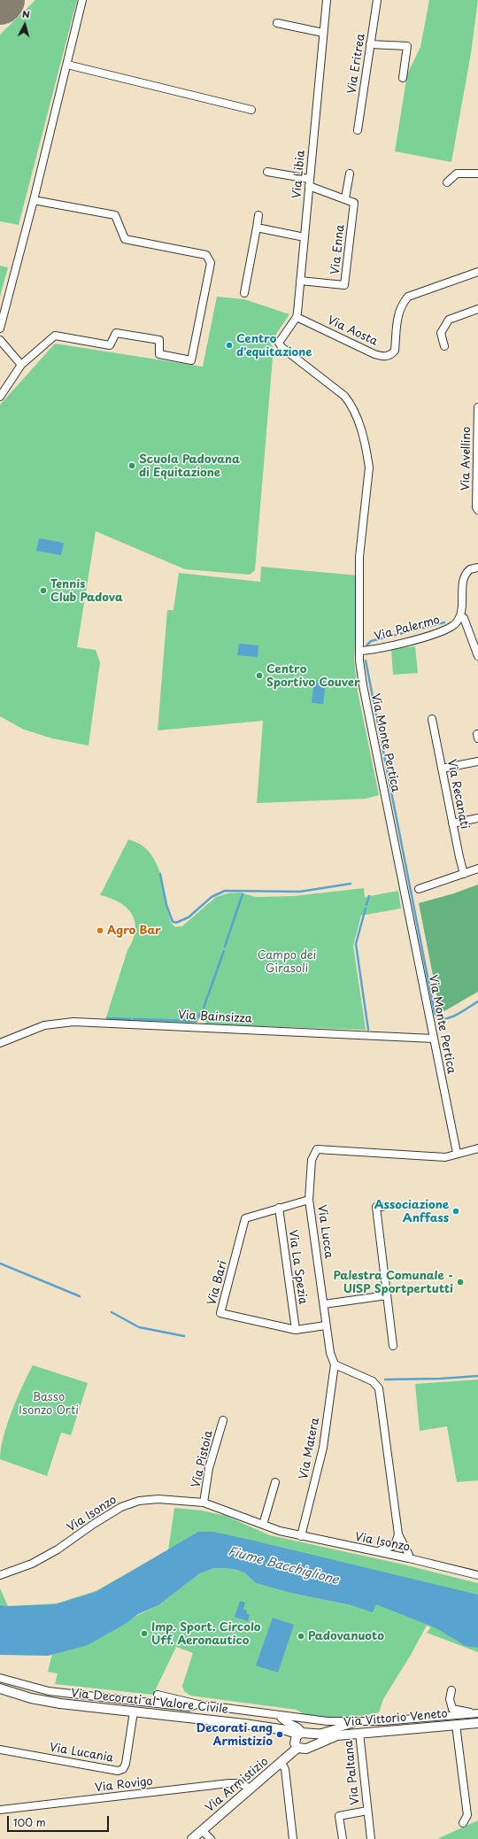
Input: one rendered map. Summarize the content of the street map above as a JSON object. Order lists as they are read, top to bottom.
{
  "streets": {
    "street": [
      "Via Eritrea",
      "Via Libia",
      "Via Enna",
      "Via Aosta",
      "Via Avellino",
      "Via Palermo",
      "Via Monte Pertica",
      "Via Recanati",
      "Via Bainsizza",
      "Via Lucca",
      "Via La Spezia",
      "Via Bari",
      "Via Matera",
      "Via Pistoia",
      "Via Isonzo",
      "Via Decorati al Valore Civile",
      "Via Vittorio Veneto",
      "Via Lucania",
      "Via Paltana",
      "Via Rovigo",
      "Via Armistizio"
    ]
  },
  "crossings": [
    ["Via Libia", "Via Enna"],
    ["Via Libia", "Via Aosta"],
    ["Via Libia", "Via Monte Pertica"],
    ["Via Palermo", "Via Monte Pertica"],
    ["Via Monte Pertica", "Via Bainsizza"],
    ["Via Monte Pertica", "Via Lucca"],
    ["Via Lucca", "Via Bari"],
    ["Via Lucca", "Via Matera"],
    ["Via La Spezia", "Via Bari"],
    ["Via Matera", "Via Isonzo"],
    ["Via Pistoia", "Via Isonzo"],
    ["Via Decorati al Valore Civile", "Via Vittorio Veneto"],
    ["Via Decorati al Valore Civile", "Via Lucania"],
    ["Via Decorati al Valore Civile", "Via Armistizio"],
    ["Via Vittorio Veneto", "Via Paltana"],
    ["Via Vittorio Veneto", "Via Armistizio"],
    ["Via Rovigo", "Via Armistizio"]
  ],
  "water": ["Fiume Bacchiglione"],
  "parks": ["Campo dei Girasoli", "Basso Isonzo Orti"],
  "places": [
    "Centro d'equitazione",
    "Scuola Padovana di Equitazione",
    "Tennis Club Padova",
    "Centro Sportivo Couver",
    "Agro Bar",
    "Associazione Anffass",
    "Palestra Comunale - UISP Sportpertutti",
    "Imp. Sport. Circolo Uff. Aeronautico",
    "Padovanuoto",
    "Decorati ang Armistizio"
  ],
  "scale_bar": "100 m",
  "north": "top"
}
